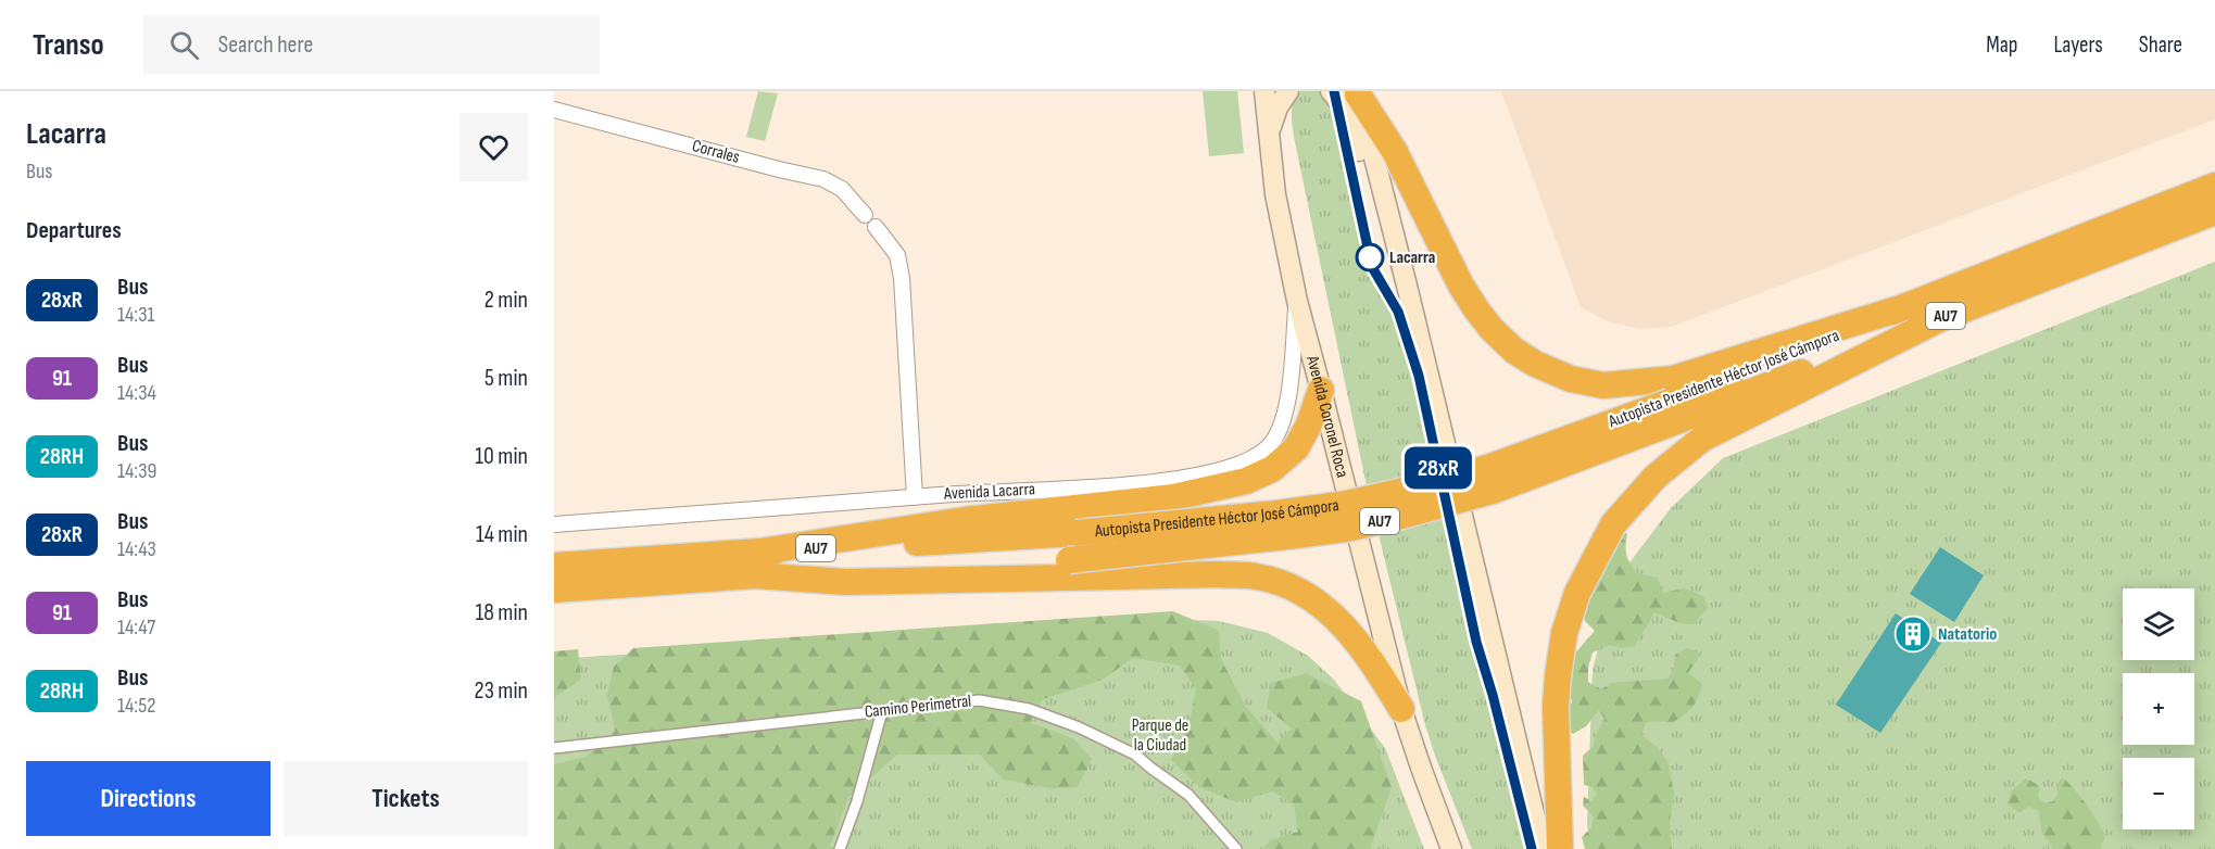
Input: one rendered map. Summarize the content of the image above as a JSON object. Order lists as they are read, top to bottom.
{
  "streets": {
    "highway": ["AU7", "Autopista Presidente Héctor José Cámpora"],
    "main road": ["Avenida Coronel Roca"],
    "street": ["Corrales", "Avenida Lacarra", "Camino Perimetral"]
  },
  "crossings": [
    ["Avenida Coronel Roca", "Avenida Lacarra"]
  ],
  "parks": ["Parque de la Ciudad"],
  "places": {
    "other": ["Lacarra"],
    "building": ["Natatorio"]
  },
  "lines": ["bus line 28xR"],
  "page": {
    "header": "Transo",
    "search": "Search here",
    "nav": ["Map", "Layers", "Share"],
    "heading": [
      ["Lacarra", "Bus"],
      "Departures"
    ],
    "on_map": "28xR",
    "list": [
      {
        "mark": "28xR",
        "name": "Bus",
        "note": "14:31",
        "value": "2 min"
      },
      {
        "mark": "91",
        "name": "Bus",
        "note": "14:34",
        "value": "5 min"
      },
      {
        "mark": "28RH",
        "name": "Bus",
        "note": "14:39",
        "value": "10 min"
      },
      {
        "mark": "28xR",
        "name": "Bus",
        "note": "14:43",
        "value": "14 min"
      },
      {
        "mark": "91",
        "name": "Bus",
        "note": "14:47",
        "value": "18 min"
      },
      {
        "mark": "28RH",
        "name": "Bus",
        "note": "14:52",
        "value": "23 min"
      }
    ],
    "map_buttons": ["+", "−"],
    "buttons": ["Directions", "Tickets"]
  }
}
